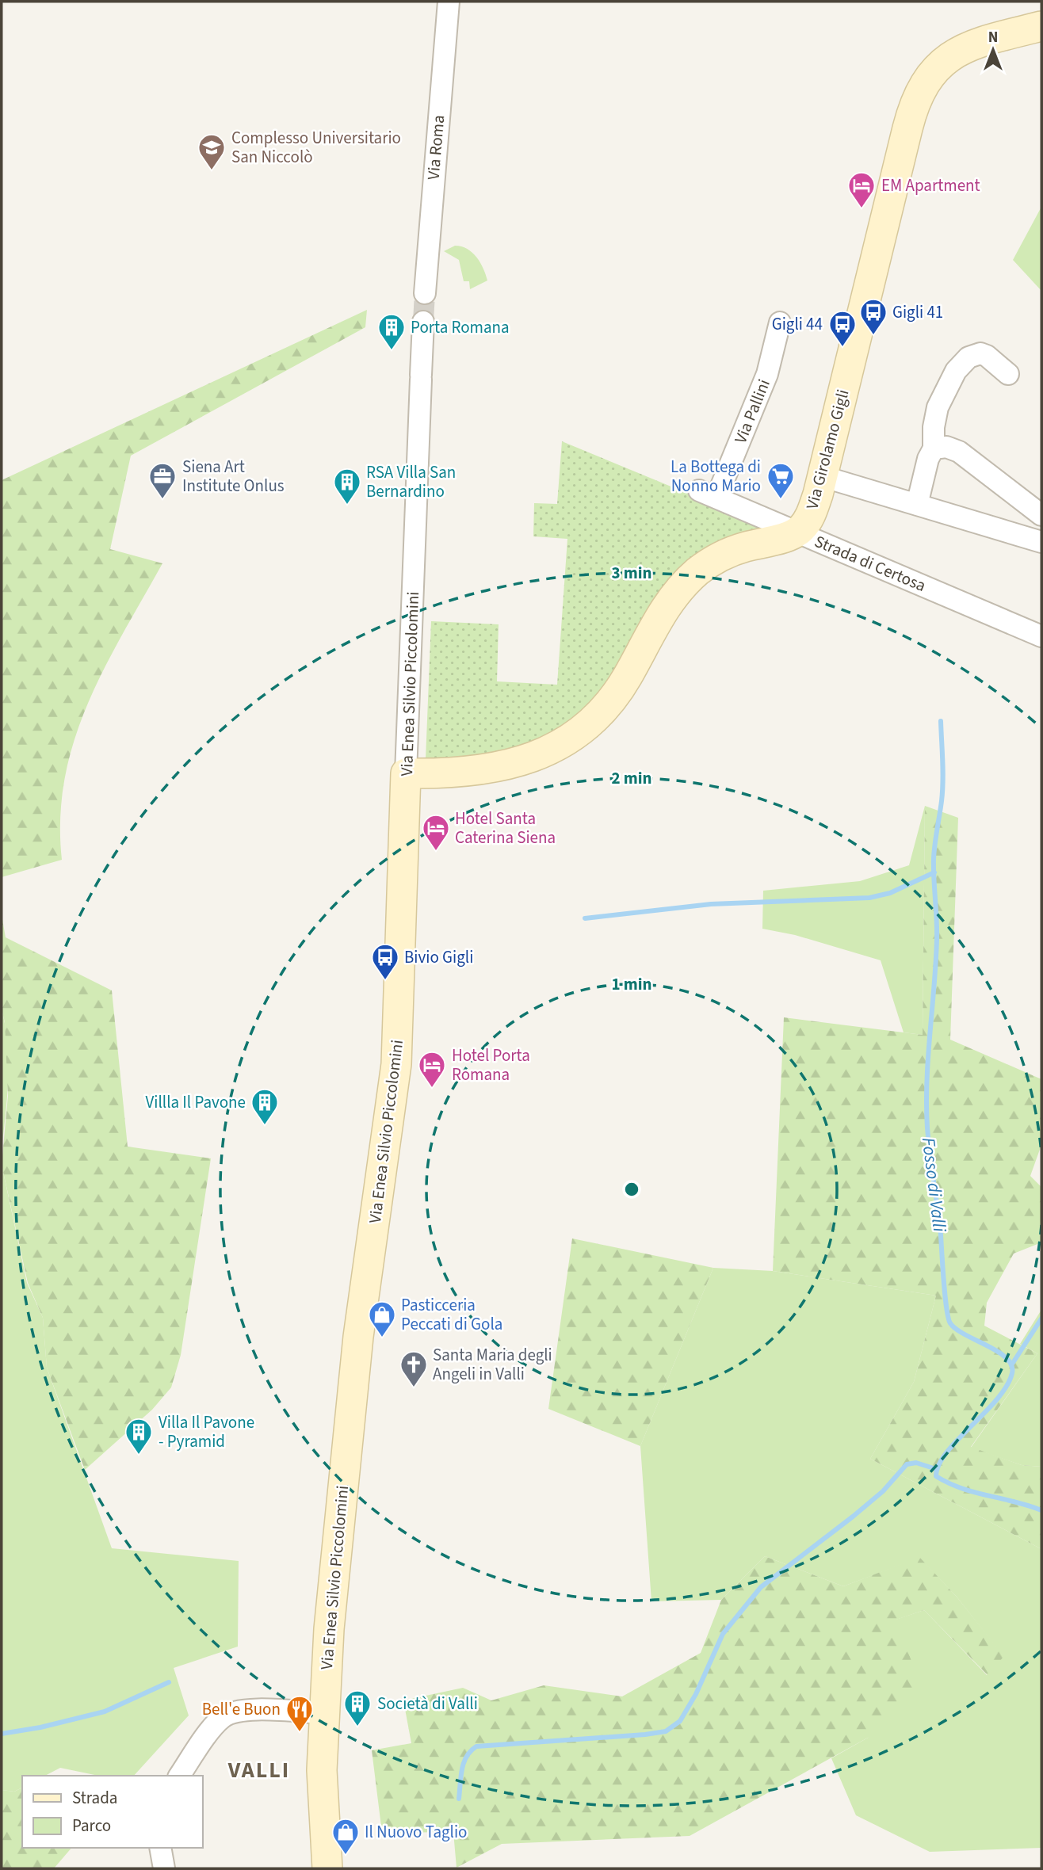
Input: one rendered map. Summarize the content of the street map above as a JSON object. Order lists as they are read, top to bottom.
{
  "streets": {
    "main road": ["Via Girolamo Gigli", "Via Enea Silvio Piccolomini"],
    "street": ["Via Roma", "Via Pallini", "Strada di Certosa"]
  },
  "crossings": [
    ["Via Pallini", "Strada di Certosa"],
    ["Via Girolamo Gigli", "Strada di Certosa"]
  ],
  "districts": ["VALLI"],
  "water": ["Fosso di Valli"],
  "places": {
    "school or university": ["Complesso Universitario San Niccolò"],
    "hotel": ["EM Apartment", "Hotel Santa Caterina Siena", "Hotel Porta Romana"],
    "bus stop": ["Gigli 41", "Gigli 44", "Bivio Gigli"],
    "building": [
      "Porta Romana",
      "RSA Villa San Bernardino",
      "Villla Il Pavone",
      "Villa Il Pavone - Pyramid",
      "Società di Valli"
    ],
    "office": ["Siena Art Institute Onlus"],
    "supermarket": ["La Bottega di Nonno Mario"],
    "shop": ["Pasticceria Peccati di Gola", "Il Nuovo Taglio"],
    "church": ["Santa Maria degli Angeli in Valli"],
    "restaurant": ["Bell'e Buon"]
  },
  "legend": ["Strada", "Parco"],
  "north": "top",
  "rings": ["3 min", "2 min", "1 min"]
}
